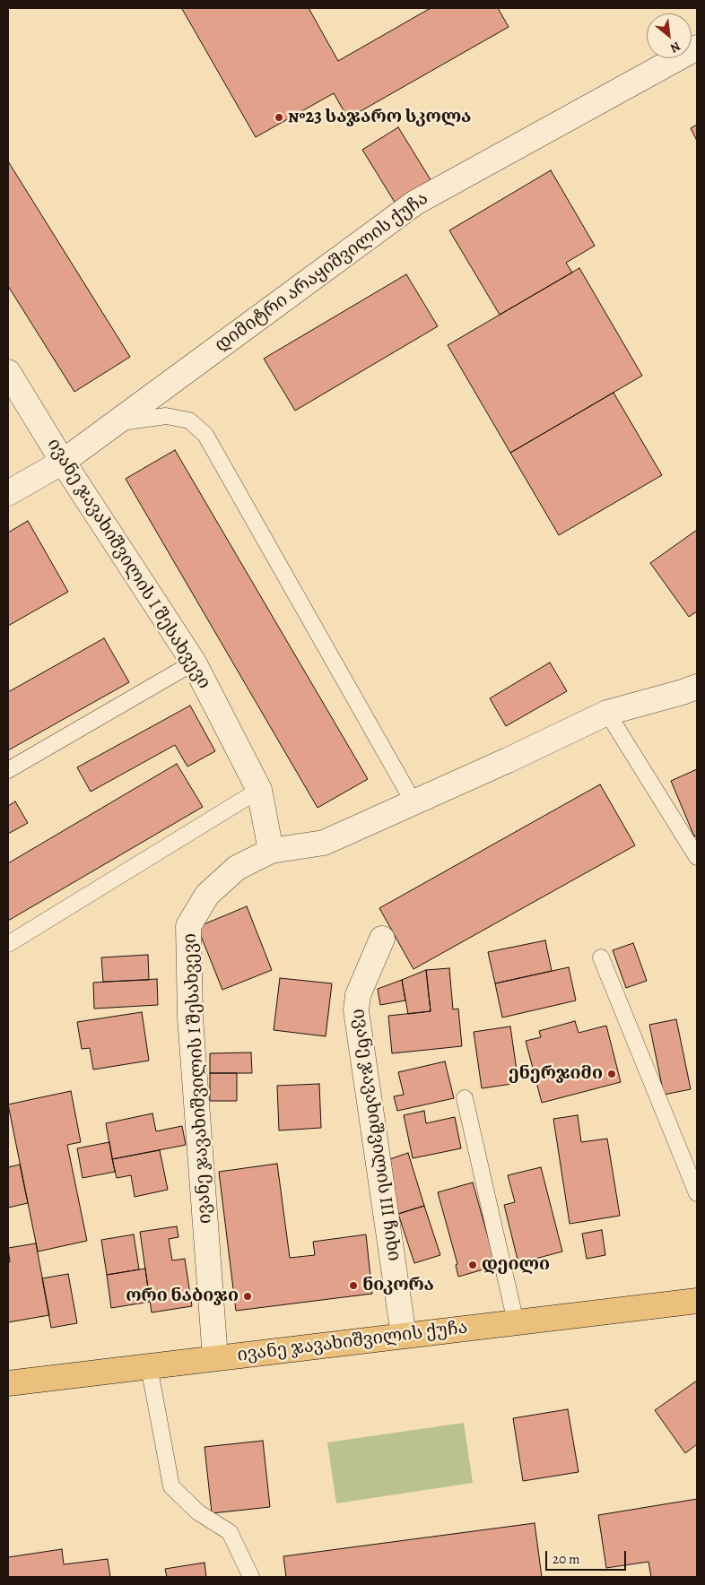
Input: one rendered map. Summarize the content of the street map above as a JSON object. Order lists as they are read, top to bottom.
{
  "streets": {
    "main road": ["ივანე ჯავახიშვილის ქუჩა"],
    "street": ["დიმიტრი არაყიშვილის ქუჩა", "ივანე ჯავახიშვილის I შესახვევი", "ივანე ჯავახიშვილის III ჩიხი"]
  },
  "crossings": [
    ["დიმიტრი არაყიშვილის ქუჩა", "ივანე ჯავახიშვილის I შესახვევი"],
    ["ივანე ჯავახიშვილის I შესახვევი", "ივანე ჯავახიშვილის ქუჩა"],
    ["ივანე ჯავახიშვილის III ჩიხი", "ივანე ჯავახიშვილის ქუჩა"]
  ],
  "places": [
    "№23 საჯარო სკოლა",
    "ენერჯიმი",
    "დეილი",
    "ნიკორა",
    "ორი ნაბიჯი"
  ],
  "scale_bar": "20 m",
  "north": "bottom right"
}
